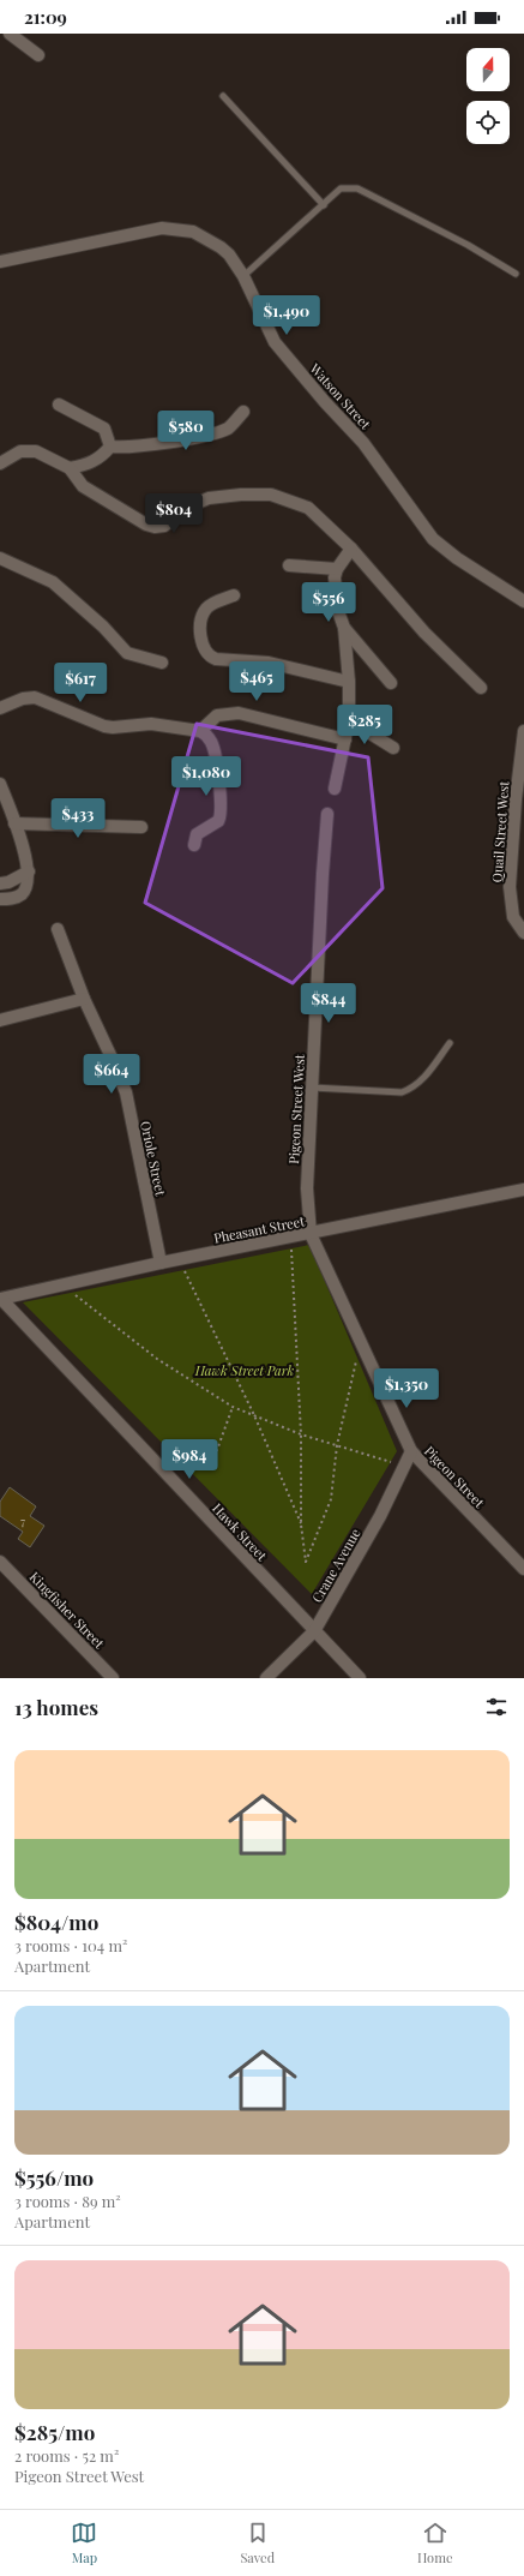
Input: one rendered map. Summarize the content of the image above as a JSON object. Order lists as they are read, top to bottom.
{
  "streets": {
    "street": [
      "Watson Street",
      "Quail Street West",
      "Pigeon Street West",
      "Oriole Street",
      "Pheasant Street",
      "Pigeon Street",
      "Hawk Street",
      "Crane Avenue",
      "Kingfisher Street"
    ]
  },
  "crossings": [
    ["Pigeon Street West", "Pheasant Street"],
    ["Pigeon Street West", "Pigeon Street"],
    ["Oriole Street", "Pheasant Street"],
    ["Pheasant Street", "Pigeon Street"],
    ["Pheasant Street", "Hawk Street"],
    ["Pigeon Street", "Crane Avenue"],
    ["Hawk Street", "Crane Avenue"]
  ],
  "parks": ["Hawk Street Park"],
  "house_numbers": ["7"],
  "north": "top",
  "page": {
    "status": "21:09",
    "price": [
      "$1,490",
      "$580",
      "$804",
      "$556",
      "$465",
      "$617",
      "$285",
      "$1,080",
      "$433",
      "$844",
      "$664",
      "$1,350",
      "$984"
    ],
    "heading": "13 homes",
    "list": [
      {
        "name": "$804/mo",
        "note": "3 rooms · 104 m² · Apartment"
      },
      {
        "name": "$556/mo",
        "note": "3 rooms · 89 m² · Apartment"
      },
      {
        "name": "$285/mo",
        "note": "2 rooms · 52 m² · Pigeon Street West"
      }
    ],
    "tabs": ["Map", "Saved", "Home"]
  }
}
